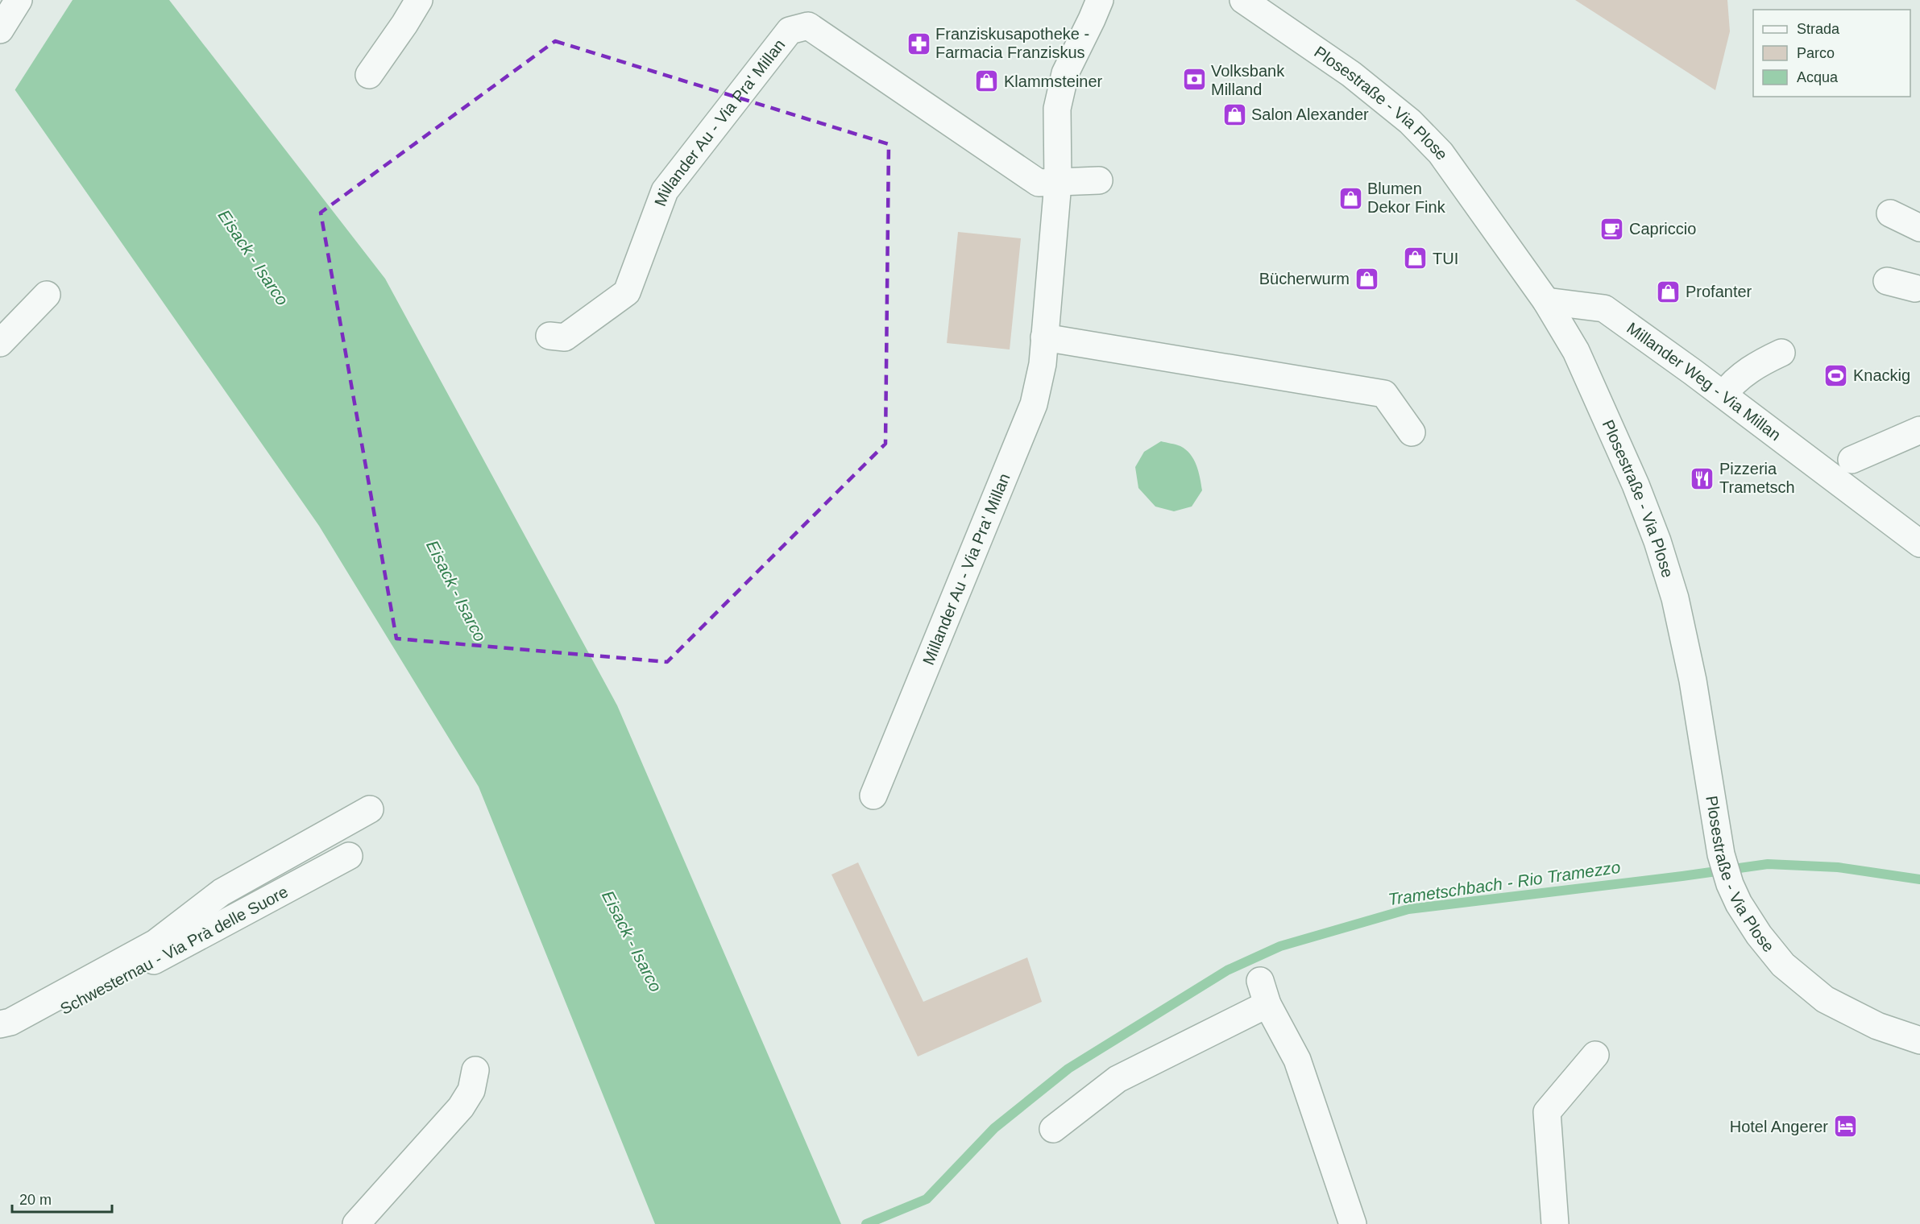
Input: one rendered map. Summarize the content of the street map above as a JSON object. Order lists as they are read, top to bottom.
{
  "streets": {
    "street": [
      "Plosestraße - Via Plose",
      "Millander Au - Via Pra' Millan",
      "Millander Weg - Via Millan",
      "Schwesternau - Via Prà delle Suore"
    ]
  },
  "crossings": [
    ["Plosestraße - Via Plose", "Millander Weg - Via Millan"]
  ],
  "water": ["Eisack - Isarco", "Trametschbach - Rio Tramezzo"],
  "places": {
    "pharmacy": ["Franziskusapotheke - Farmacia Franziskus"],
    "bank": ["Volksbank Milland"],
    "shop": [
      "Klammsteiner",
      "Salon Alexander",
      "Blumen Dekor Fink",
      "TUI",
      "Bücherwurm",
      "Profanter"
    ],
    "cafe": ["Capriccio"],
    "sports": ["Knackig"],
    "restaurant": ["Pizzeria Trametsch"],
    "hotel": ["Hotel Angerer"]
  },
  "legend": ["Strada", "Parco", "Acqua"],
  "scale_bar": "20 m"
}
